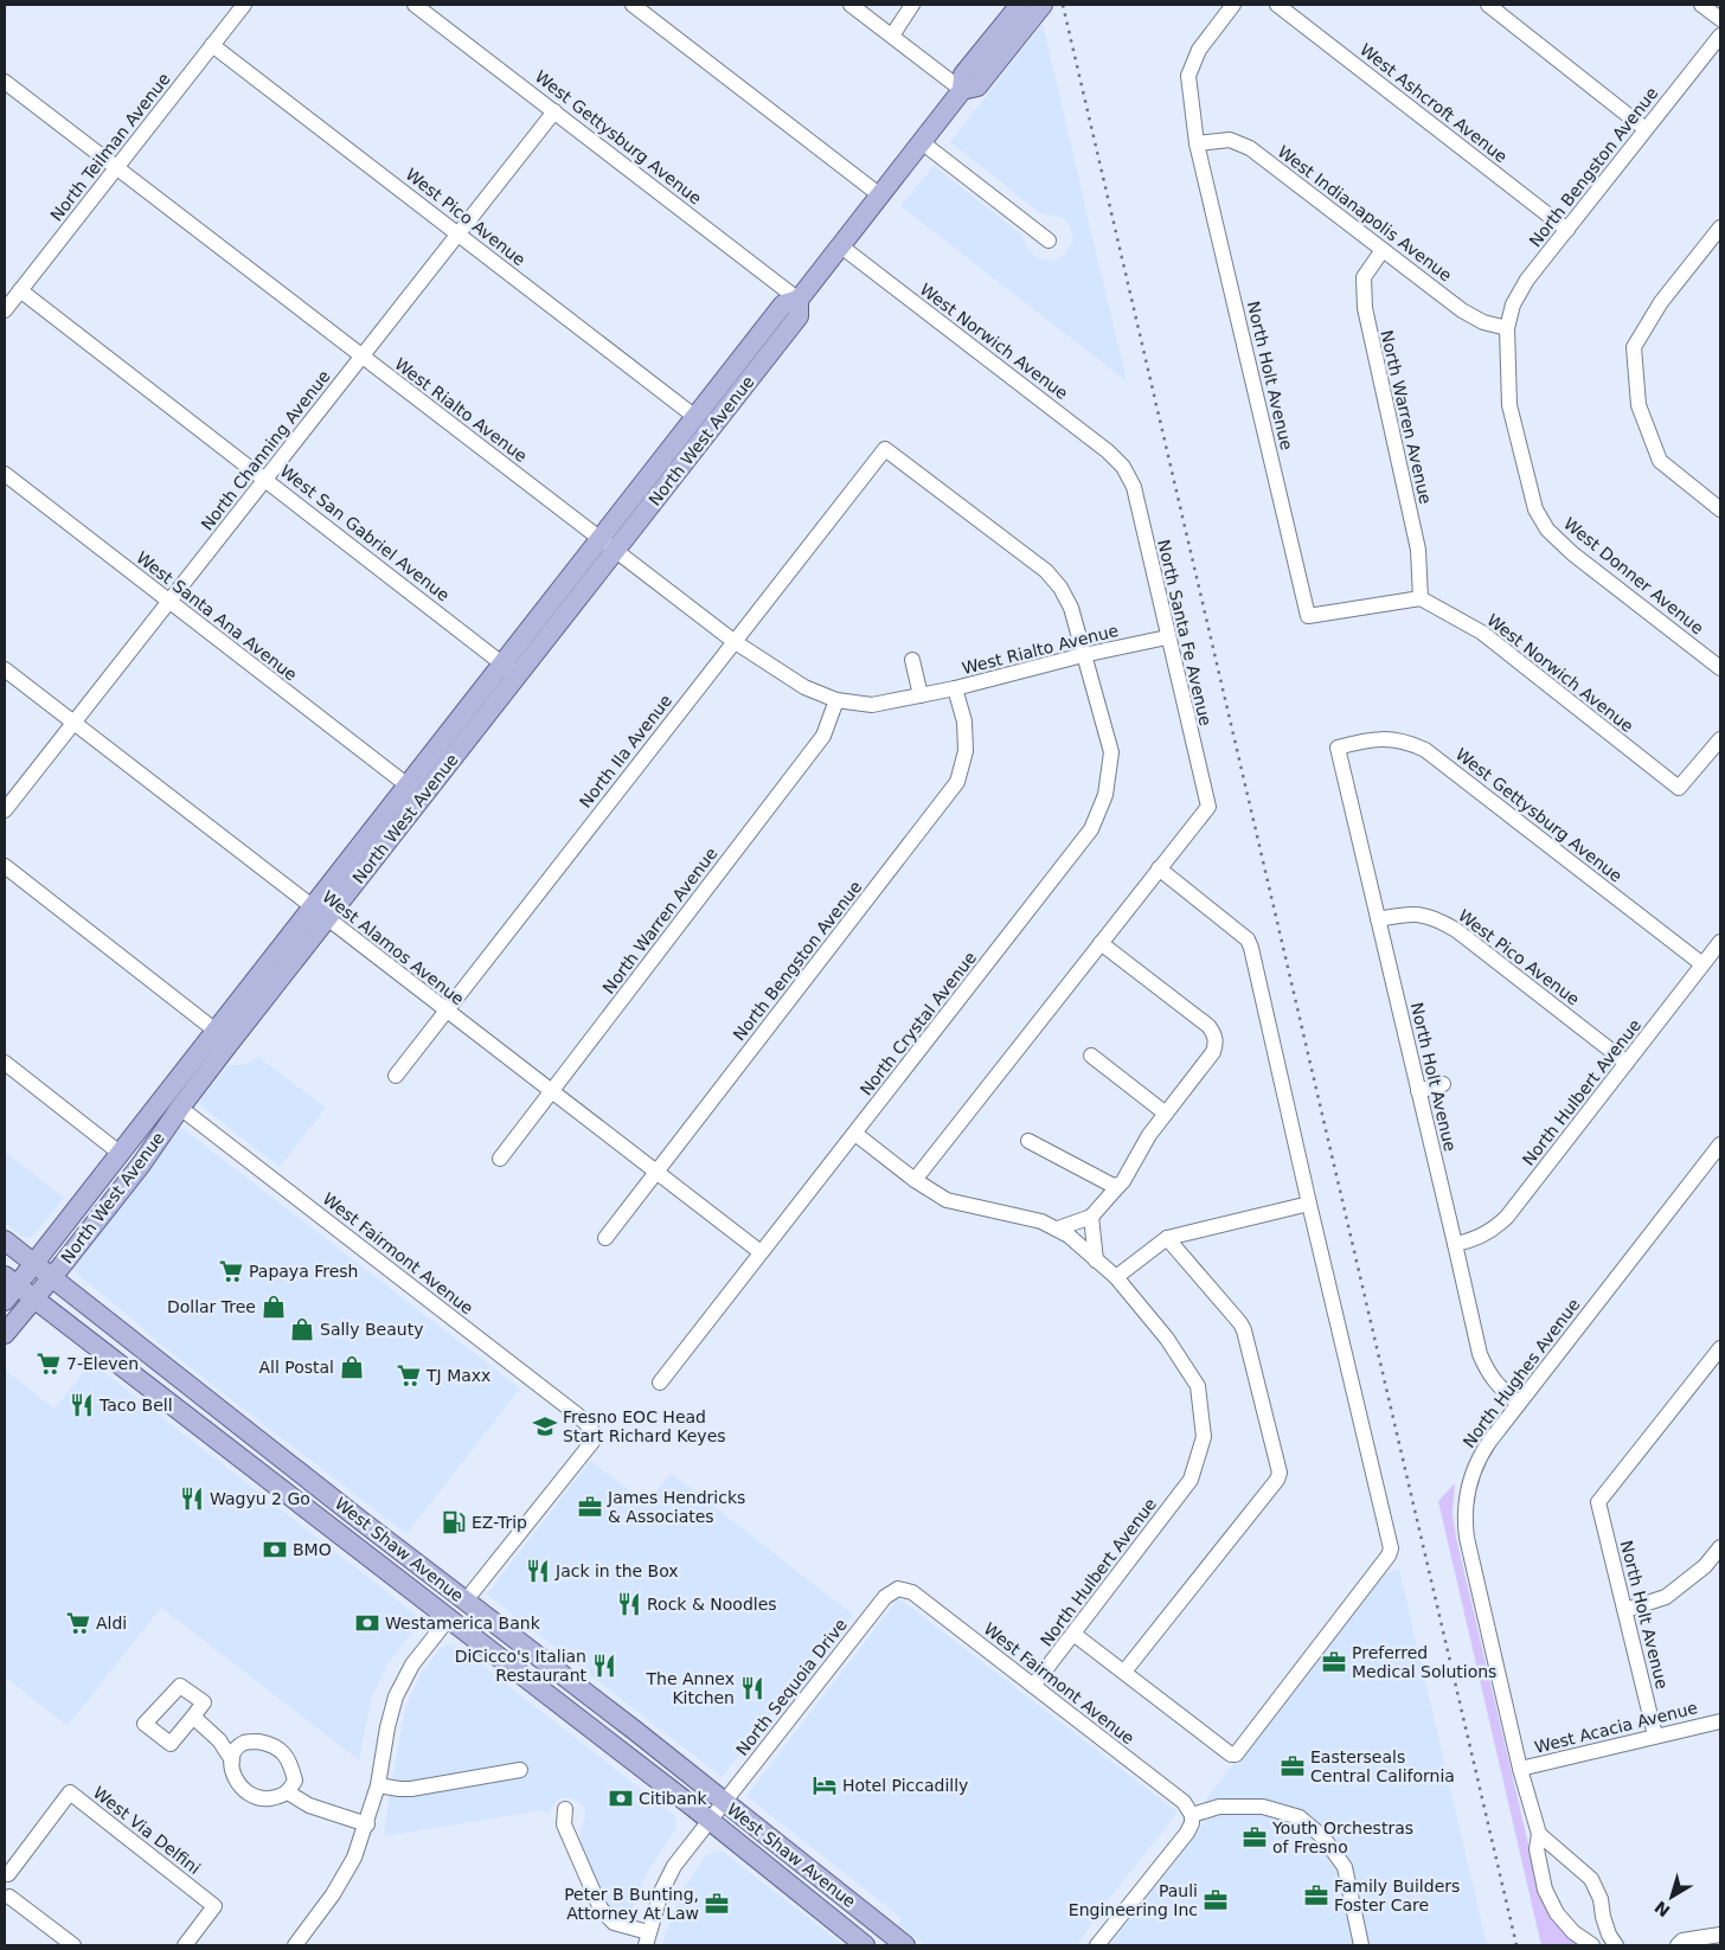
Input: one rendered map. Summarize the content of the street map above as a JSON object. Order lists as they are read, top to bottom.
{
  "streets": {
    "main road": ["North West Avenue", "West Shaw Avenue"],
    "street": [
      "West Ashcroft Avenue",
      "West Gettysburg Avenue",
      "North Teilman Avenue",
      "North Bengston Avenue",
      "West Indianapolis Avenue",
      "West Pico Avenue",
      "West Norwich Avenue",
      "North Holt Avenue",
      "West Rialto Avenue",
      "North Warren Avenue",
      "North Channing Avenue",
      "West San Gabriel Avenue",
      "West Donner Avenue",
      "West Santa Ana Avenue",
      "North Santa Fe Avenue",
      "North Ila Avenue",
      "West Alamos Avenue",
      "North Crystal Avenue",
      "North Hulbert Avenue",
      "West Fairmont Avenue",
      "North Hughes Avenue",
      "North Sequoia Drive",
      "West Acacia Avenue",
      "West Via Delfini"
    ]
  },
  "crossings": [
    ["West Ashcroft Avenue", "North Bengston Avenue"],
    ["West Gettysburg Avenue", "North Holt Avenue"],
    ["West Gettysburg Avenue", "North West Avenue"],
    ["West Gettysburg Avenue", "North Channing Avenue"],
    ["West Gettysburg Avenue", "North Hulbert Avenue"],
    ["North Teilman Avenue", "West Pico Avenue"],
    ["North Teilman Avenue", "West Rialto Avenue"],
    ["North Teilman Avenue", "West San Gabriel Avenue"],
    ["North Bengston Avenue", "West Indianapolis Avenue"],
    ["North Bengston Avenue", "West Rialto Avenue"],
    ["North Bengston Avenue", "West Donner Avenue"],
    ["North Bengston Avenue", "West Alamos Avenue"],
    ["West Indianapolis Avenue", "North Holt Avenue"],
    ["West Indianapolis Avenue", "North Warren Avenue"],
    ["West Indianapolis Avenue", "West Donner Avenue"],
    ["West Pico Avenue", "North Holt Avenue"],
    ["West Pico Avenue", "North West Avenue"],
    ["West Pico Avenue", "North Channing Avenue"],
    ["West Pico Avenue", "North Hulbert Avenue"],
    ["West Norwich Avenue", "North Holt Avenue"],
    ["West Norwich Avenue", "North Warren Avenue"],
    ["West Norwich Avenue", "North West Avenue"],
    ["West Norwich Avenue", "North Santa Fe Avenue"],
    ["North Holt Avenue", "North Warren Avenue"],
    ["North Holt Avenue", "North Hulbert Avenue"],
    ["North Holt Avenue", "North Hughes Avenue"],
    ["North Holt Avenue", "West Acacia Avenue"],
    ["West Rialto Avenue", "North Warren Avenue"],
    ["West Rialto Avenue", "North West Avenue"],
    ["West Rialto Avenue", "North Channing Avenue"],
    ["West Rialto Avenue", "North Santa Fe Avenue"],
    ["West Rialto Avenue", "North Ila Avenue"],
    ["West Rialto Avenue", "North Crystal Avenue"],
    ["North Warren Avenue", "West Alamos Avenue"],
    ["North West Avenue", "West San Gabriel Avenue"],
    ["North West Avenue", "West Santa Ana Avenue"],
    ["North West Avenue", "West Alamos Avenue"],
    ["North West Avenue", "West Fairmont Avenue"],
    ["North West Avenue", "West Shaw Avenue"],
    ["North Channing Avenue", "West San Gabriel Avenue"],
    ["North Channing Avenue", "West Santa Ana Avenue"],
    ["North Channing Avenue", "West Alamos Avenue"],
    ["North Ila Avenue", "West Alamos Avenue"],
    ["North Ila Avenue", "North Crystal Avenue"],
    ["West Alamos Avenue", "North Crystal Avenue"],
    ["North Hulbert Avenue", "West Fairmont Avenue"],
    ["West Fairmont Avenue", "West Shaw Avenue"],
    ["West Fairmont Avenue", "North Sequoia Drive"],
    ["North Hughes Avenue", "West Acacia Avenue"],
    ["West Shaw Avenue", "North Sequoia Drive"]
  ],
  "places": {
    "supermarket": [
      "Papaya Fresh",
      "7-Eleven",
      "TJ Maxx",
      "Aldi"
    ],
    "shop": ["Dollar Tree", "Sally Beauty", "All Postal"],
    "restaurant": [
      "Taco Bell",
      "Wagyu 2 Go",
      "Jack in the Box",
      "Rock & Noodles",
      "DiCicco's Italian Restaurant",
      "The Annex Kitchen"
    ],
    "school or university": ["Fresno EOC Head Start Richard Keyes"],
    "office": [
      "James Hendricks & Associates",
      "Preferred Medical Solutions",
      "Easterseals Central California",
      "Youth Orchestras of Fresno",
      "Family Builders Foster Care",
      "Pauli Engineering Inc",
      "Peter B Bunting, Attorney At Law"
    ],
    "fuel station": ["EZ-Trip"],
    "bank": ["BMO", "Westamerica Bank", "Citibank"],
    "hotel": ["Hotel Piccadilly"]
  },
  "north": "bottom left"
}
